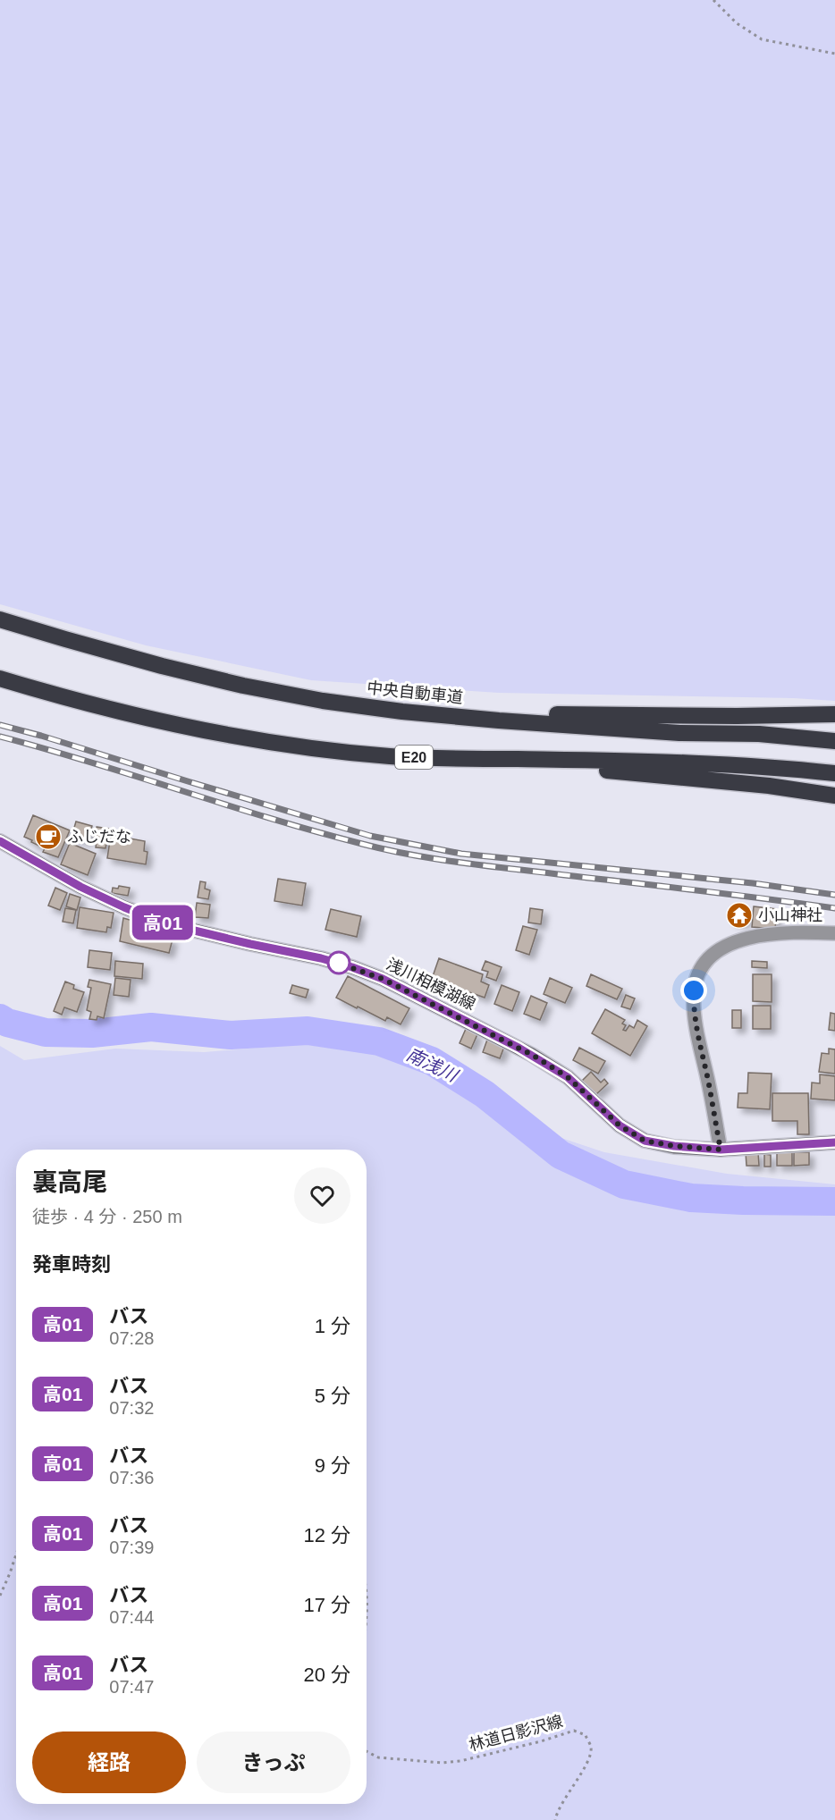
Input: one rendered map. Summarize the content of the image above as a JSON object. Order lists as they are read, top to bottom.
{
  "streets": {
    "highway": ["中央自動車道", "E20"],
    "main road": ["浅川相模湖線"],
    "path": ["林道日影沢線"]
  },
  "water": ["南浅川"],
  "places": {
    "cafe": ["ふじだな"],
    "temple": ["小山神社"]
  },
  "lines": ["bus line 高01"],
  "page": {
    "on_map": "高01",
    "heading": [
      ["裏高尾", "徒歩 · 4 分 · 250 m"],
      "発車時刻"
    ],
    "list": [
      {
        "mark": "高01",
        "name": "バス",
        "note": "07:28",
        "value": "1 分"
      },
      {
        "mark": "高01",
        "name": "バス",
        "note": "07:32",
        "value": "5 分"
      },
      {
        "mark": "高01",
        "name": "バス",
        "note": "07:36",
        "value": "9 分"
      },
      {
        "mark": "高01",
        "name": "バス",
        "note": "07:39",
        "value": "12 分"
      },
      {
        "mark": "高01",
        "name": "バス",
        "note": "07:44",
        "value": "17 分"
      },
      {
        "mark": "高01",
        "name": "バス",
        "note": "07:47",
        "value": "20 分"
      }
    ],
    "buttons": ["経路", "きっぷ"]
  }
}
